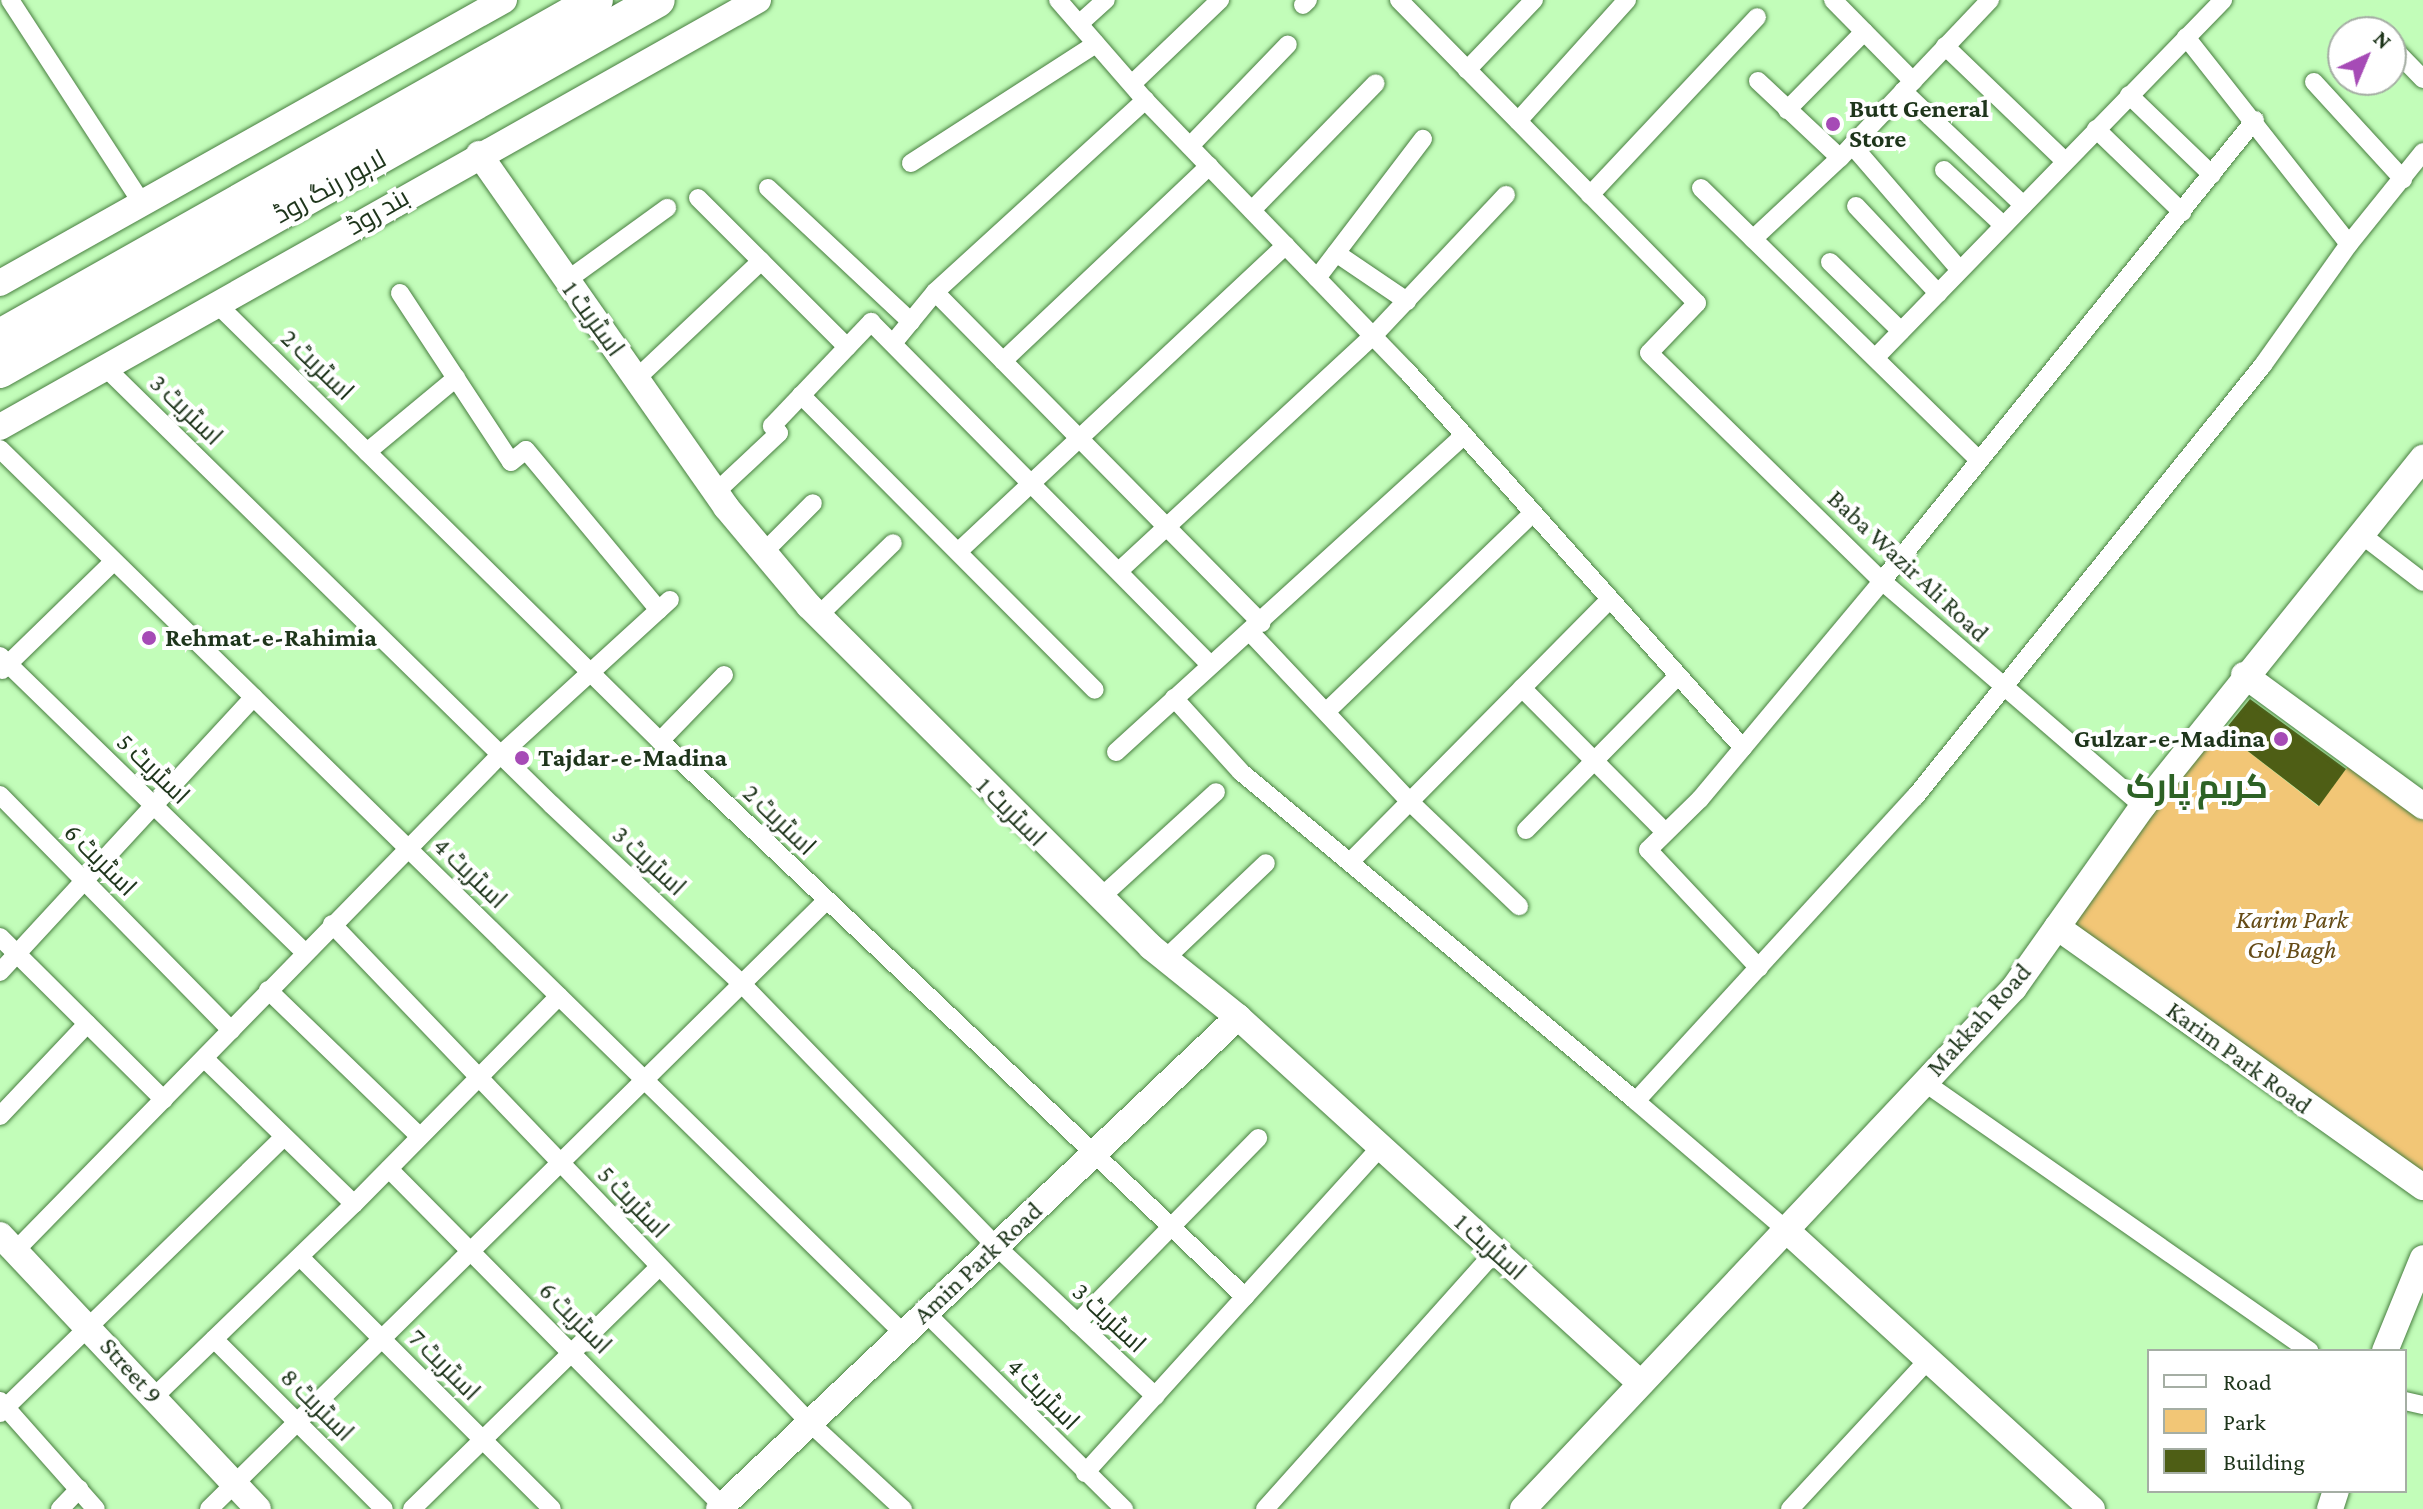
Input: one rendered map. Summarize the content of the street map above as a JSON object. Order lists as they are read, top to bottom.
{
  "streets": {
    "highway": ["لاہور رنگ روڈ"],
    "street": [
      "بند روڈ",
      "اسٹریٹ 1",
      "اسٹریٹ 2",
      "اسٹریٹ 3",
      "Baba Wazir Ali Road",
      "اسٹریٹ 5",
      "اسٹریٹ 6",
      "اسٹریٹ 4",
      "Makkah Road",
      "Karim Park Road",
      "Amin Park Road",
      "اسٹریٹ 7",
      "Street 9",
      "اسٹریٹ 8"
    ]
  },
  "crossings": [
    ["بند روڈ", "اسٹریٹ 1"],
    ["بند روڈ", "اسٹریٹ 2"],
    ["بند روڈ", "اسٹریٹ 3"],
    ["اسٹریٹ 1", "Makkah Road"],
    ["اسٹریٹ 1", "Amin Park Road"],
    ["اسٹریٹ 2", "Amin Park Road"],
    ["اسٹریٹ 3", "Amin Park Road"],
    ["Baba Wazir Ali Road", "Makkah Road"],
    ["اسٹریٹ 5", "Amin Park Road"],
    ["اسٹریٹ 6", "Amin Park Road"],
    ["اسٹریٹ 4", "Amin Park Road"],
    ["Makkah Road", "Karim Park Road"]
  ],
  "districts": ["کریم پارک"],
  "parks": ["Karim Park Gol Bagh"],
  "places": [
    "Butt General Store",
    "Rehmat-e-Rahimia",
    "Gulzar-e-Madina",
    "Tajdar-e-Madina"
  ],
  "legend": ["Road", "Park", "Building"],
  "north": "top right"
}
